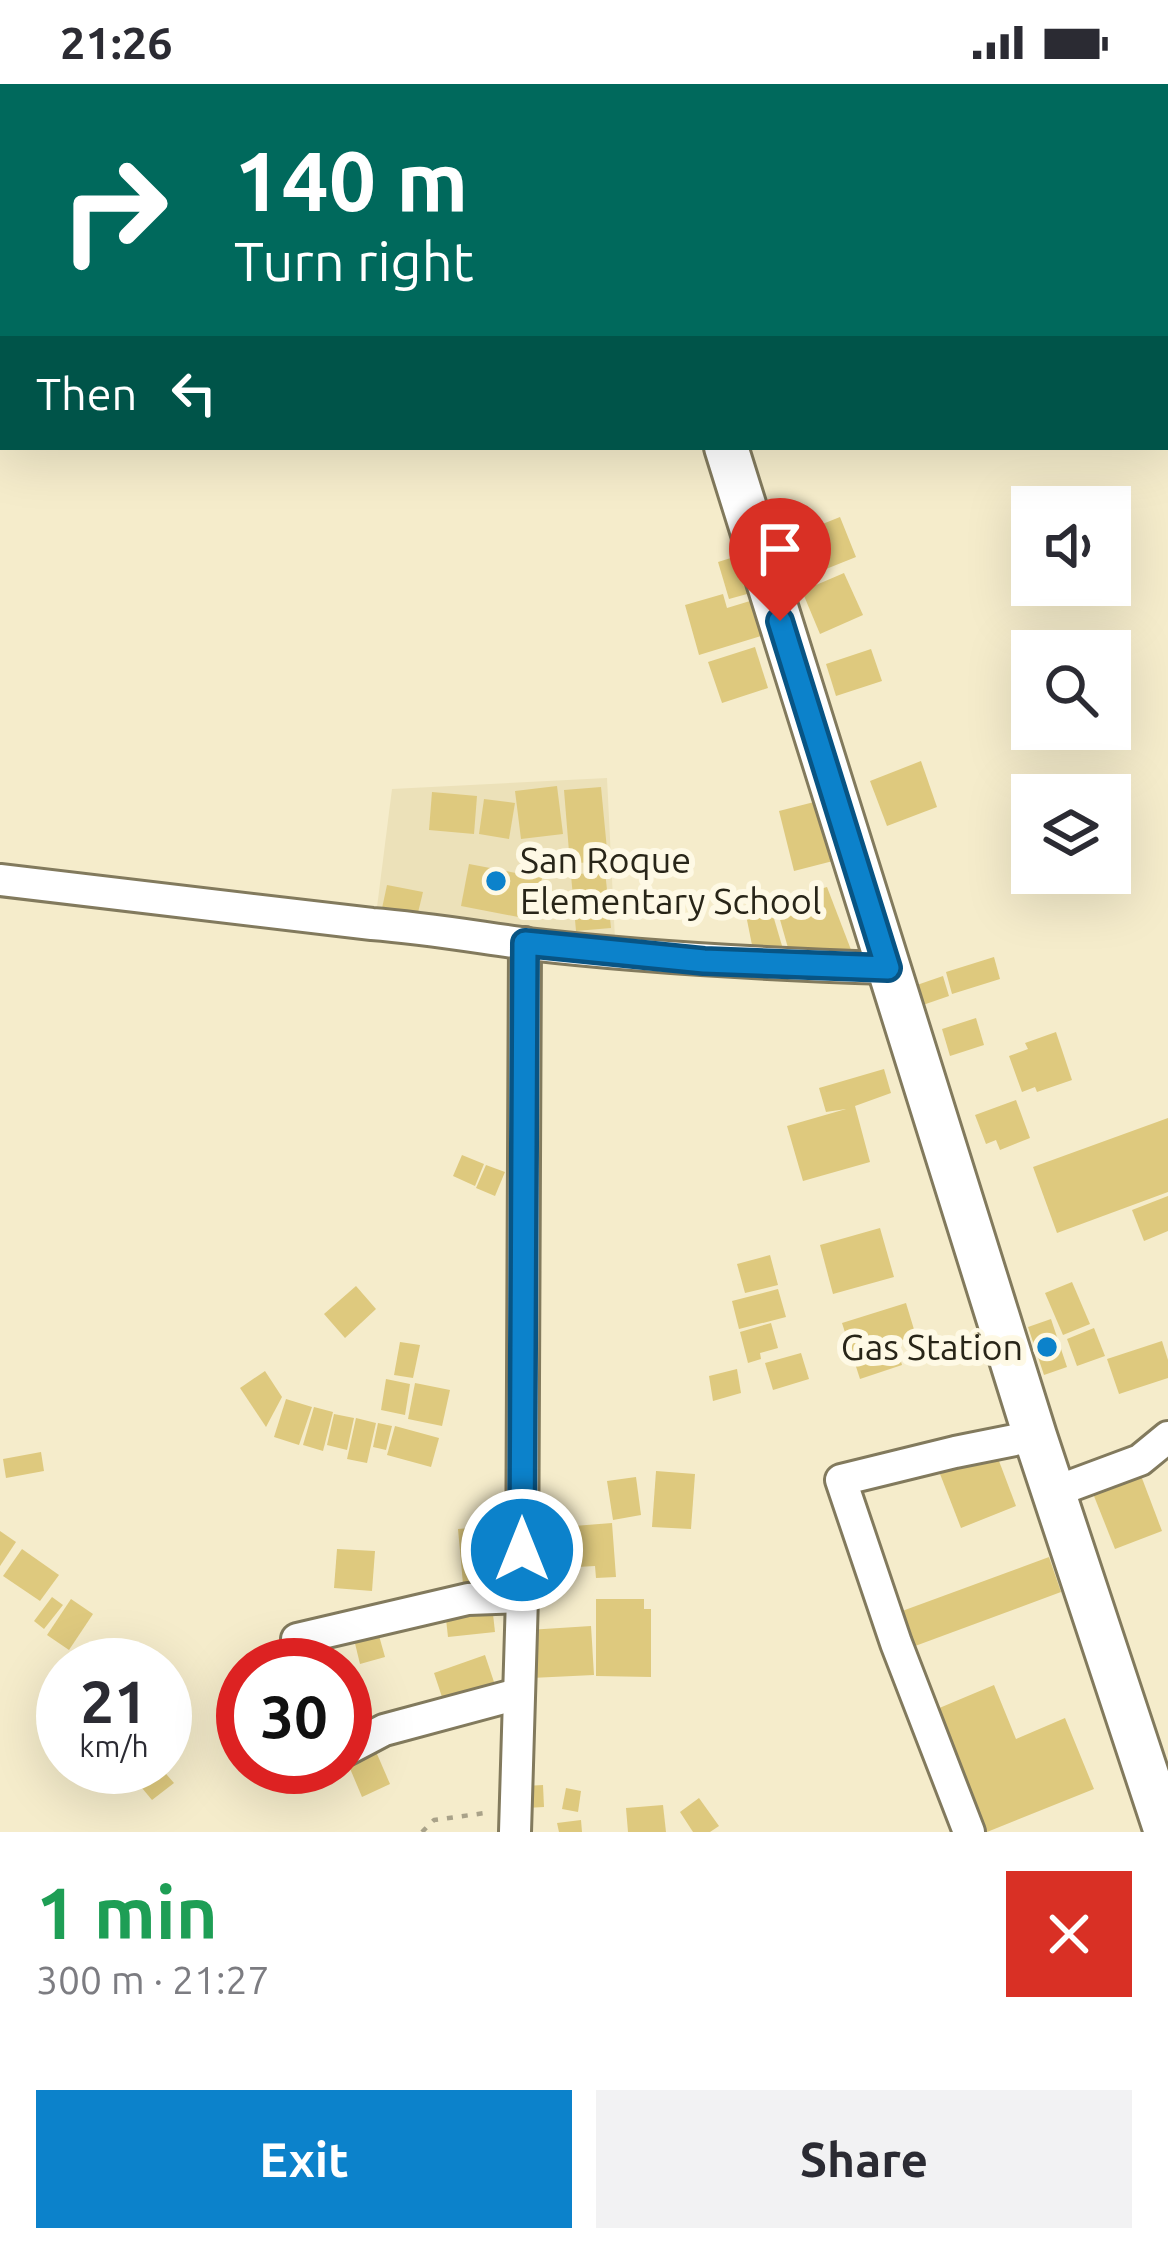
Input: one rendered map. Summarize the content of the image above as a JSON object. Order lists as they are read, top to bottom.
{
  "places": ["San Roque Elementary School", "Gas Station"],
  "page": {
    "status": "21:26",
    "turn": ["140 m", "Turn right"],
    "then": "Then",
    "speed": "21 km/h",
    "limit": "30",
    "heading": ["1 min", "300 m · 21:27"],
    "buttons": ["Exit", "Share"]
  }
}
